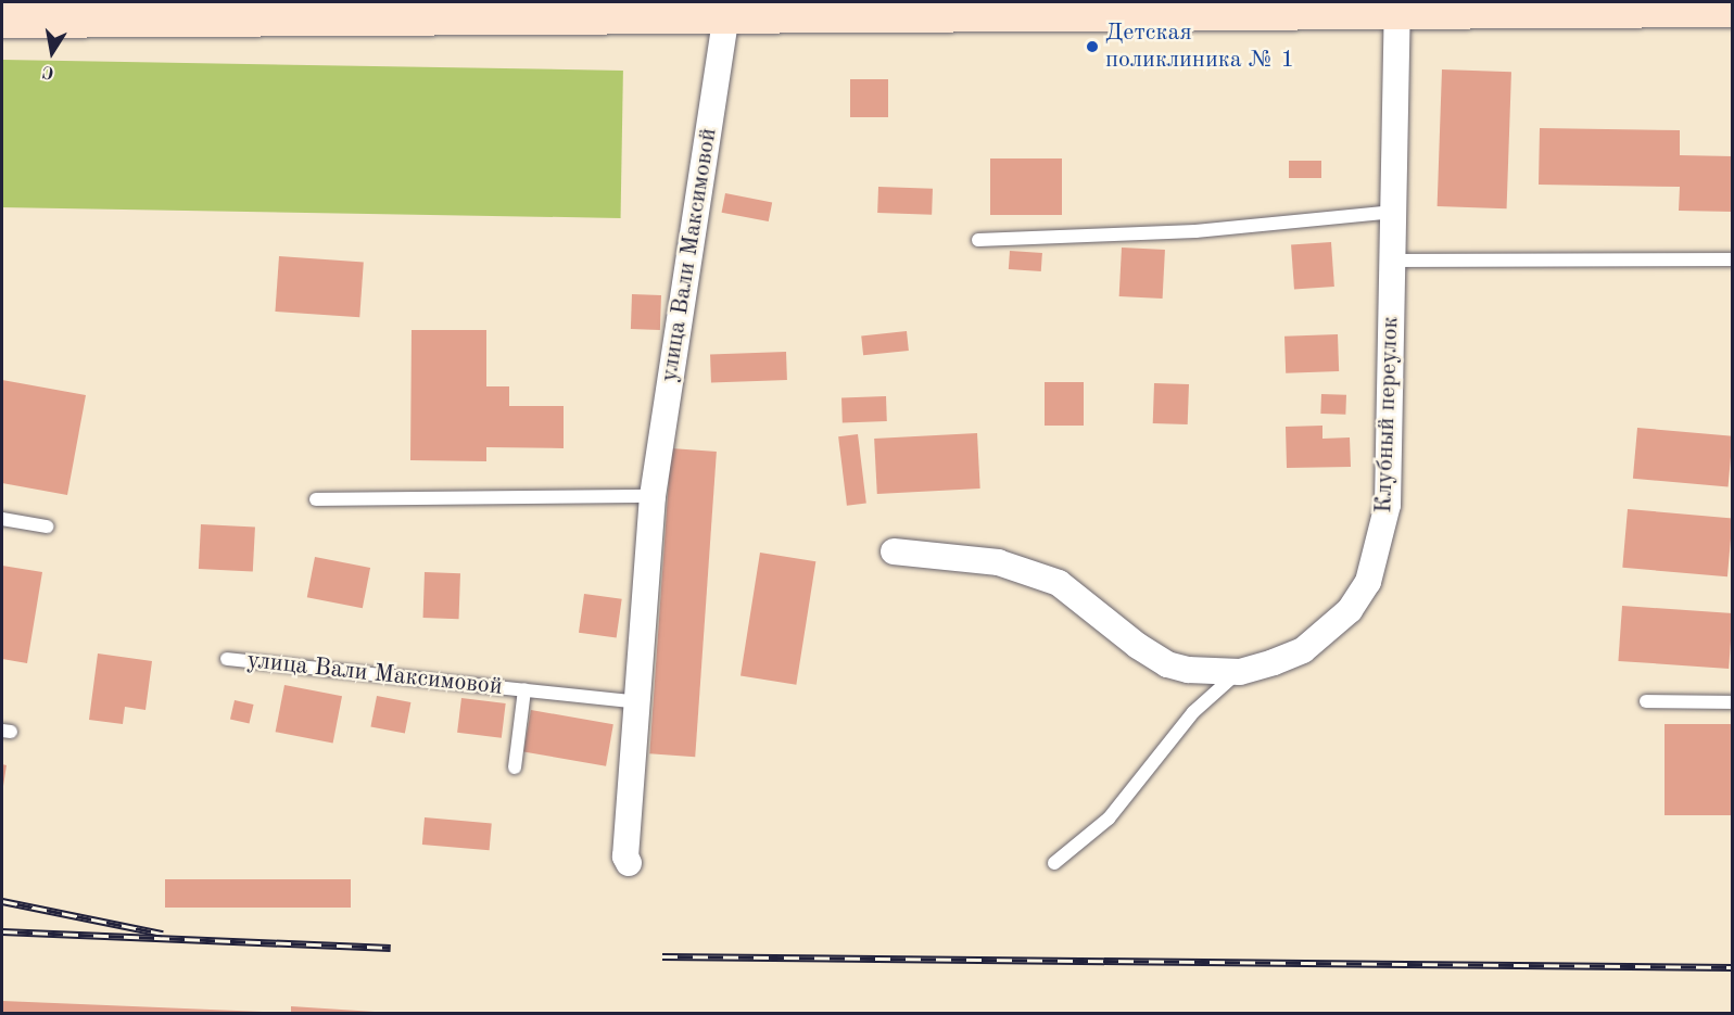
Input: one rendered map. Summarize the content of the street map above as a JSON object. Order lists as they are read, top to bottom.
{
  "streets": {
    "street": ["улица Вали Максимовой", "Клубный переулок"]
  },
  "places": ["Детская поликлиника № 1"],
  "north": "bottom"
}
